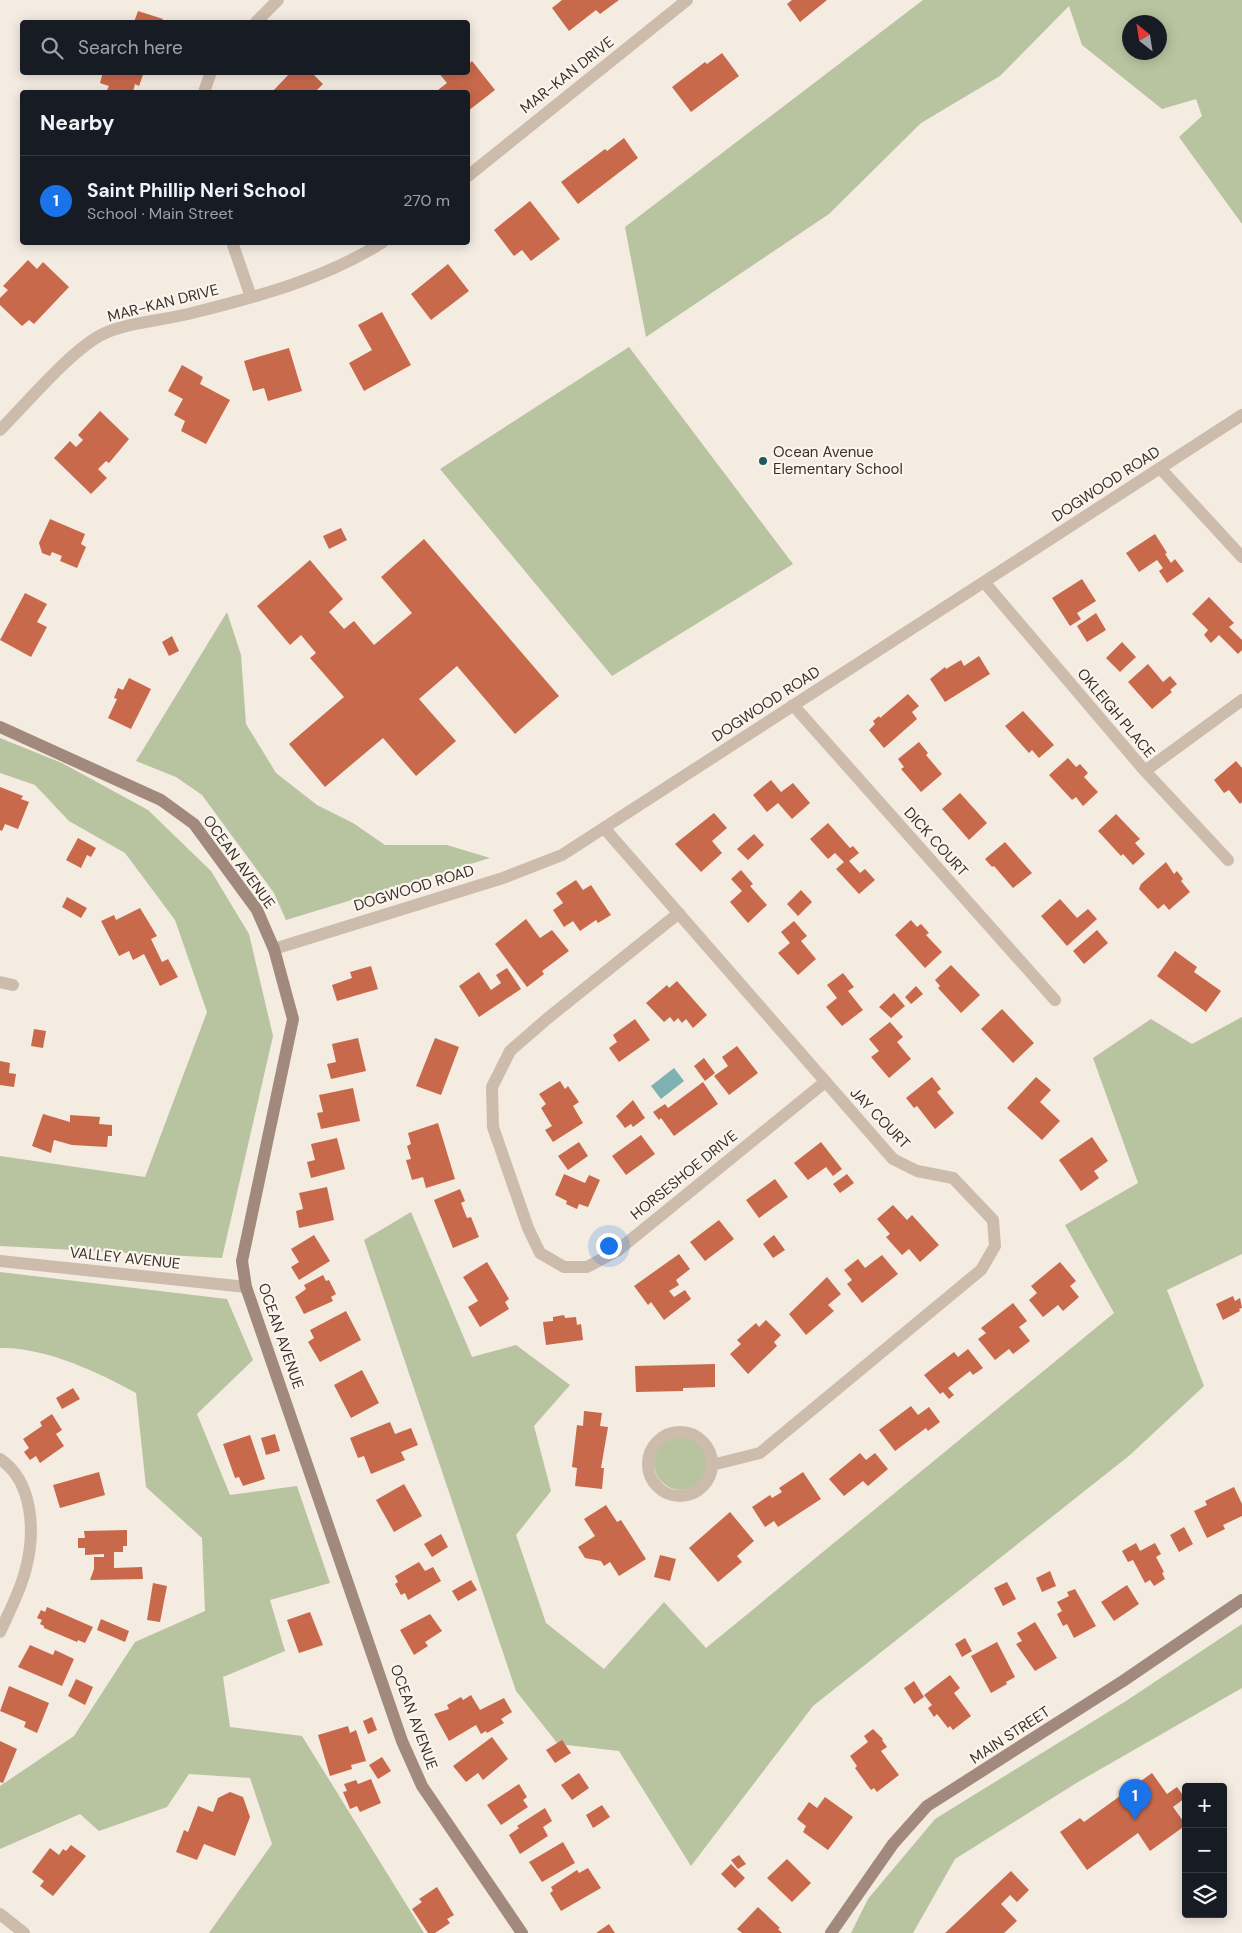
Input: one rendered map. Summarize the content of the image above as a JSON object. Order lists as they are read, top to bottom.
{
  "streets": {
    "main road": ["OCEAN AVENUE", "MAIN STREET"],
    "street": [
      "MAR-KAN DRIVE",
      "DOGWOOD ROAD",
      "OKLEIGH PLACE",
      "DICK COURT",
      "JAY COURT",
      "HORSESHOE DRIVE",
      "VALLEY AVENUE"
    ]
  },
  "crossings": [
    ["DOGWOOD ROAD", "OKLEIGH PLACE"],
    ["DOGWOOD ROAD", "DICK COURT"],
    ["DOGWOOD ROAD", "OCEAN AVENUE"],
    ["DOGWOOD ROAD", "JAY COURT"],
    ["OCEAN AVENUE", "VALLEY AVENUE"],
    ["JAY COURT", "HORSESHOE DRIVE"]
  ],
  "places": ["Ocean Avenue Elementary School"],
  "north": "top left",
  "page": {
    "search": "Search here",
    "heading": "Nearby",
    "list": [
      {
        "mark": "1",
        "name": "Saint Phillip Neri School",
        "note": "School · Main Street",
        "value": "270 m"
      }
    ],
    "pins": "1",
    "map_buttons": ["+", "−"]
  }
}
